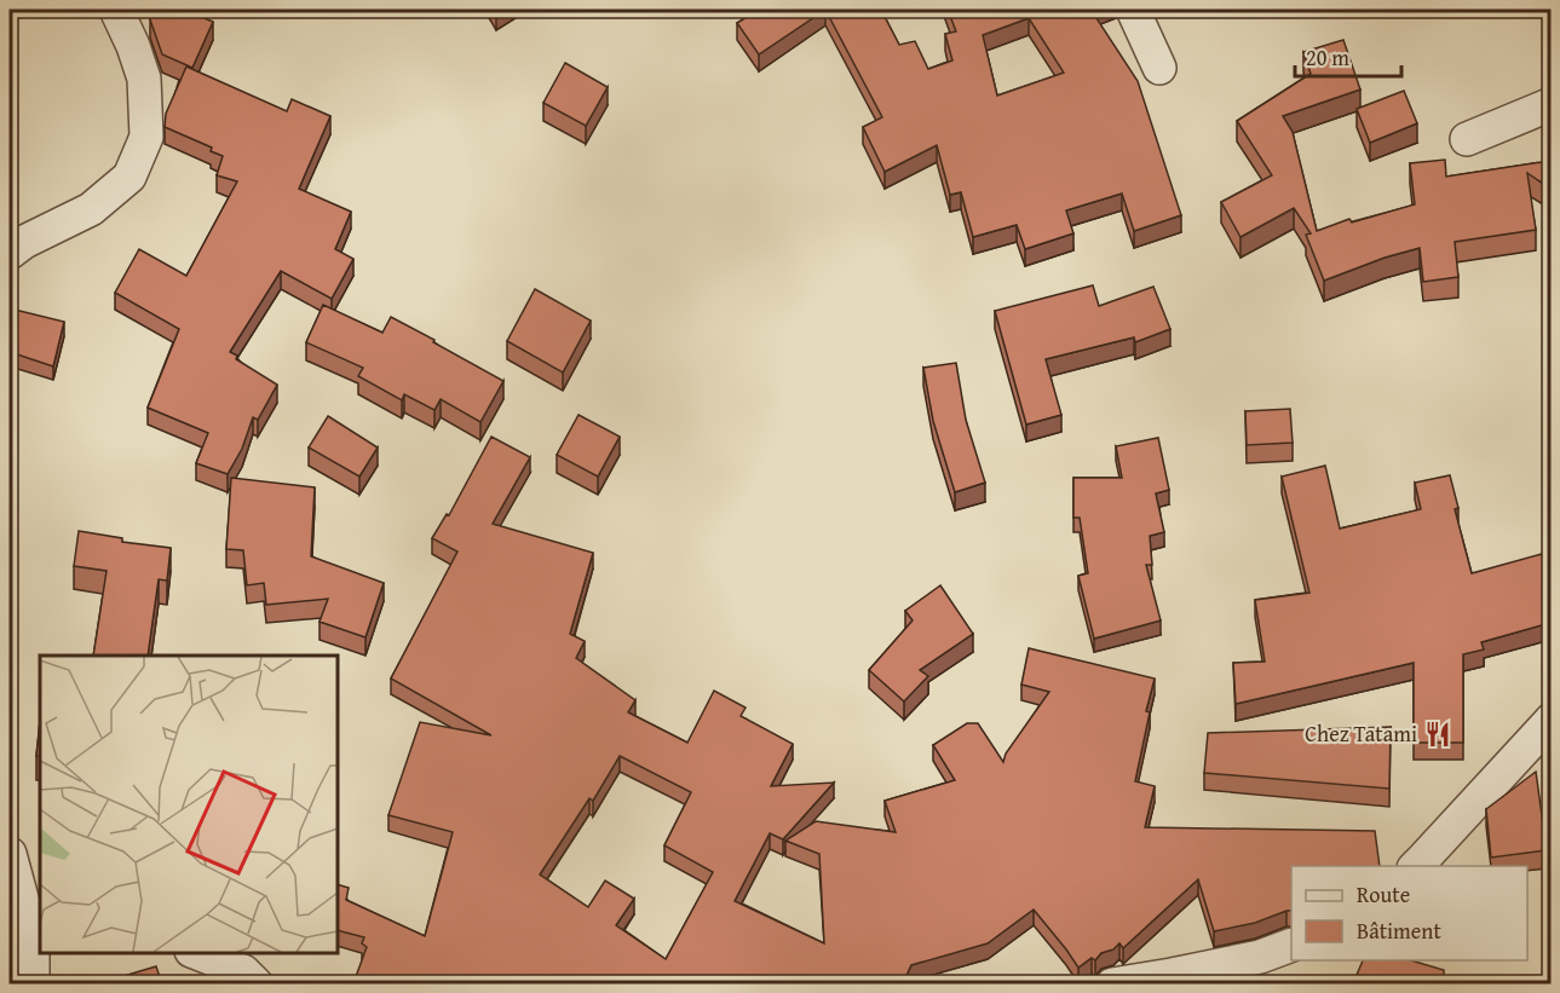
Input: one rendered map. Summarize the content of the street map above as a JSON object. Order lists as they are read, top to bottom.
{
  "places": {
    "restaurant": ["Chez Tatami"]
  },
  "legend": ["Route", "Bâtiment"],
  "scale_bar": "20 m"
}
